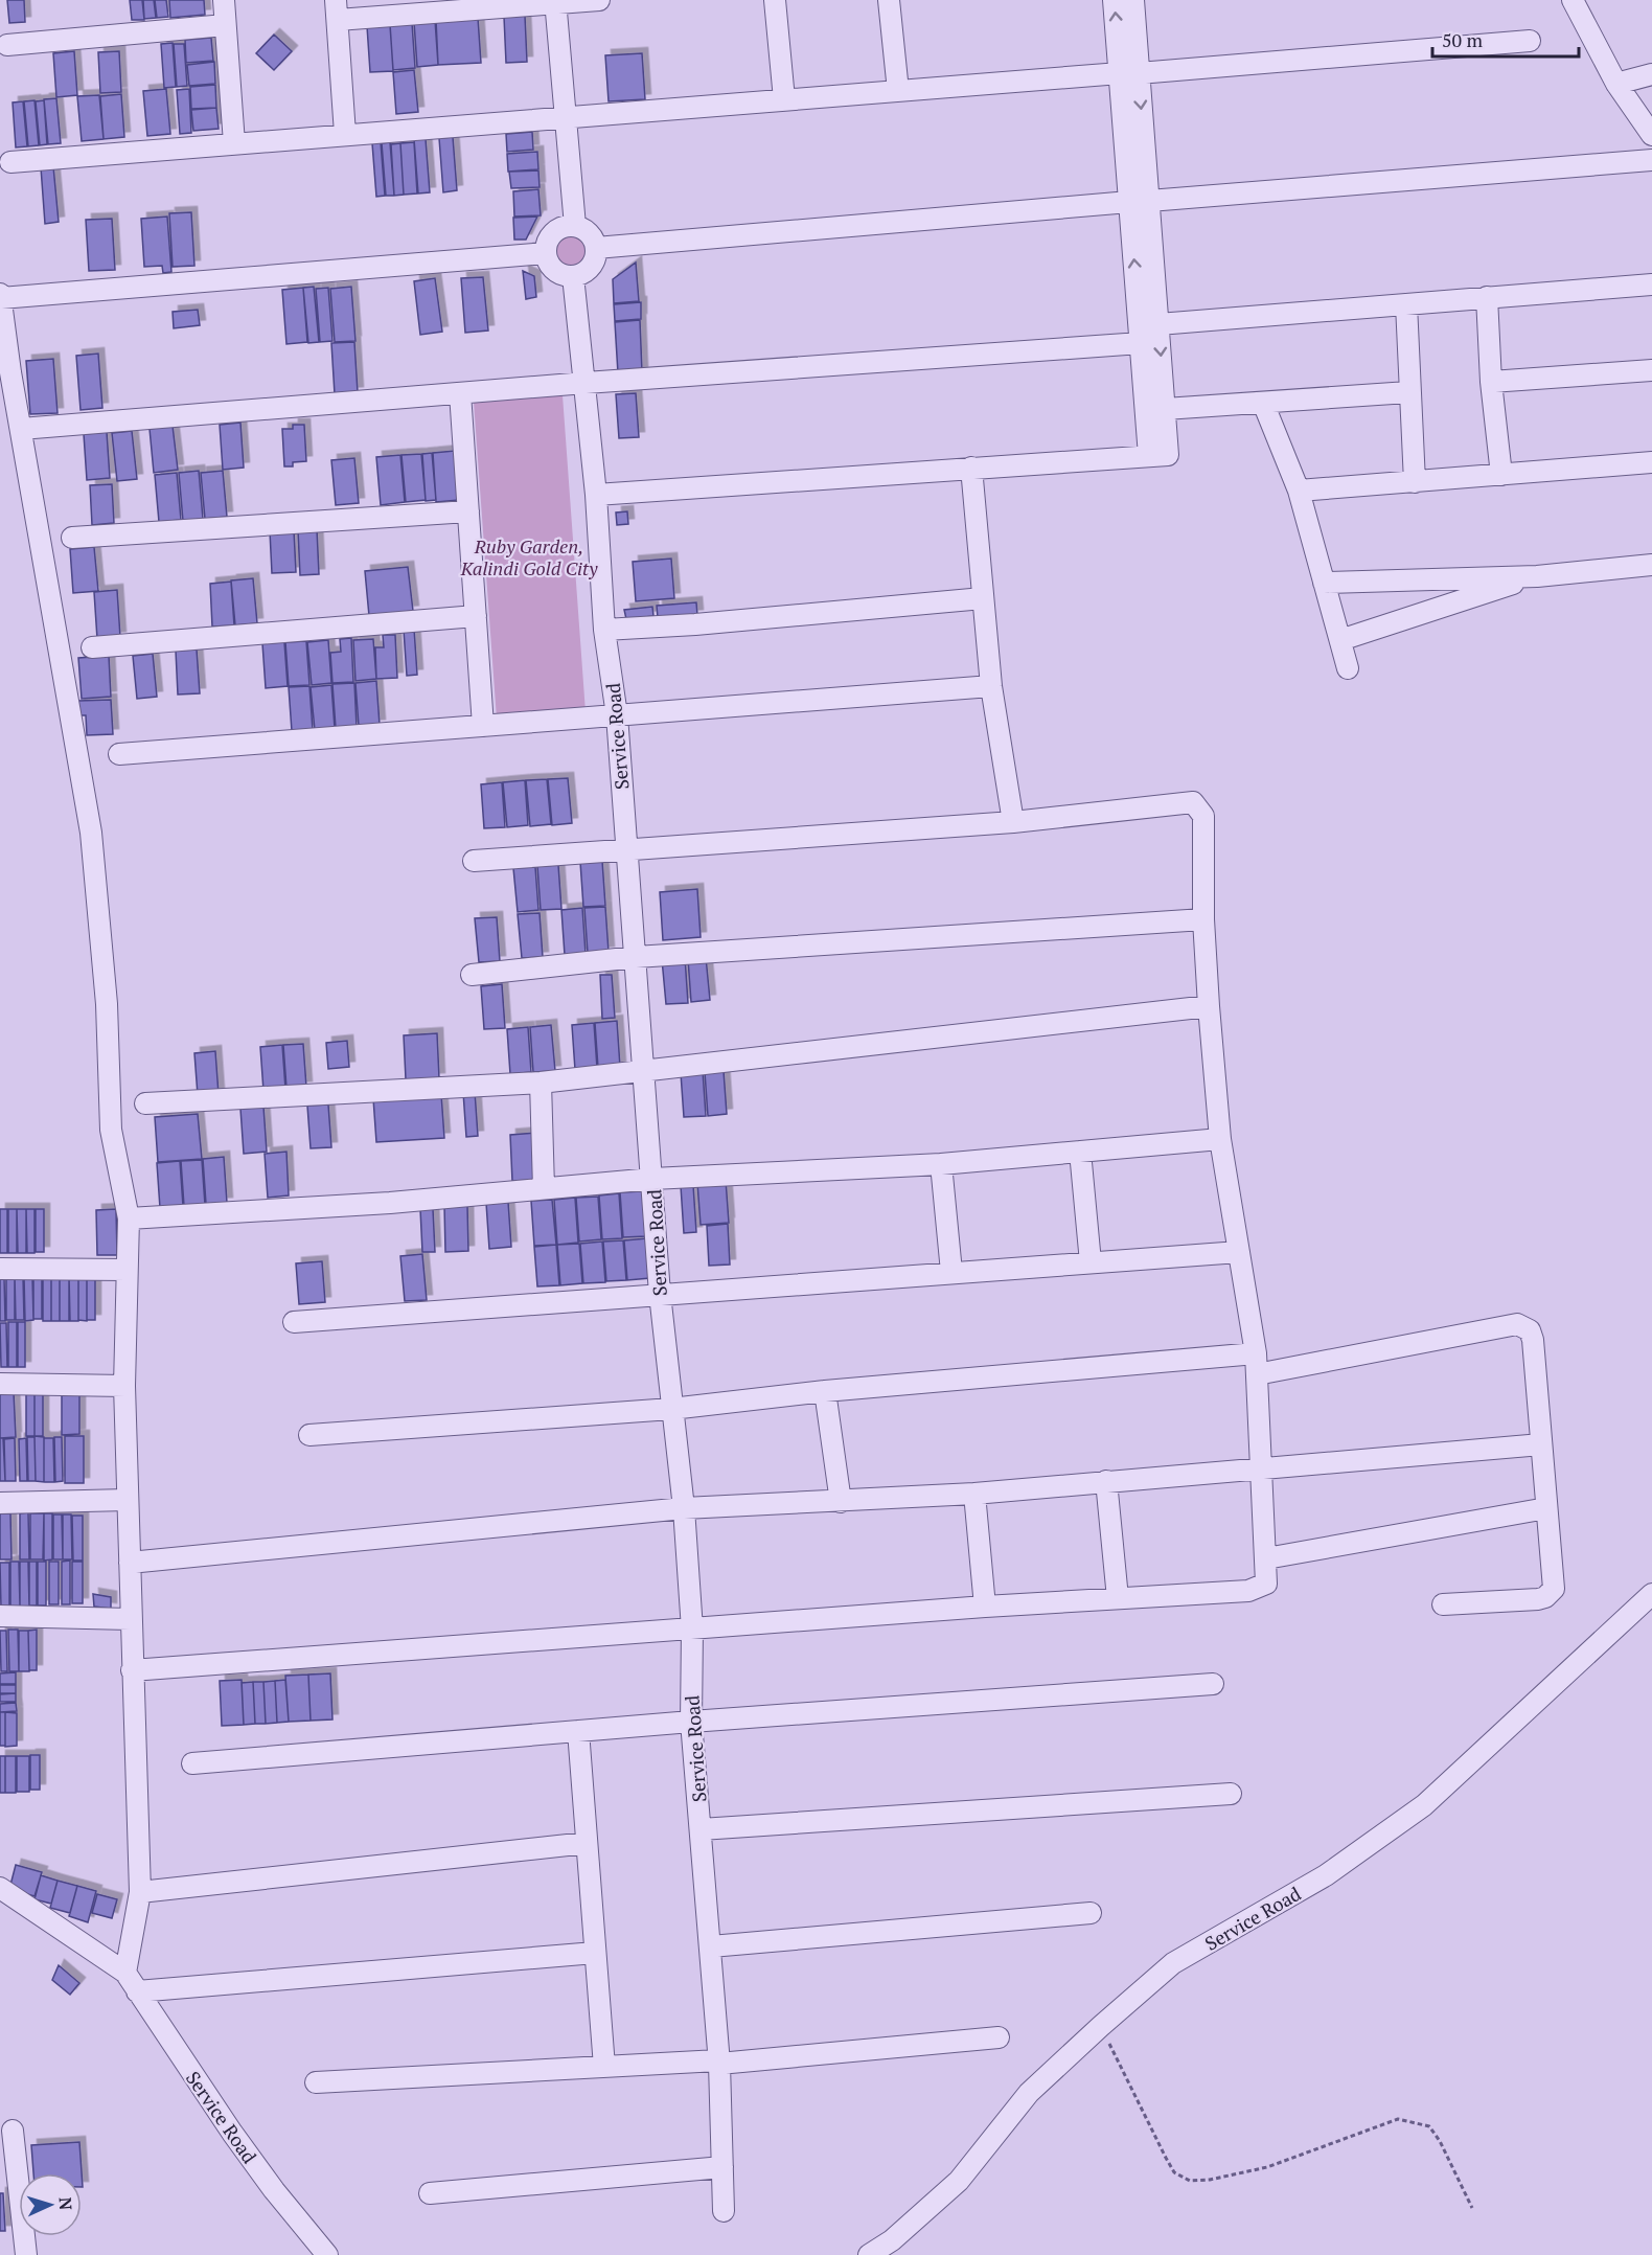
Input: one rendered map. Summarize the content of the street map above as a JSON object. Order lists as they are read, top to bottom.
{
  "streets": {
    "street": ["Service Road"]
  },
  "parks": ["Ruby Garden, Kalindi Gold City"],
  "scale_bar": "50 m",
  "north": "right"
}
